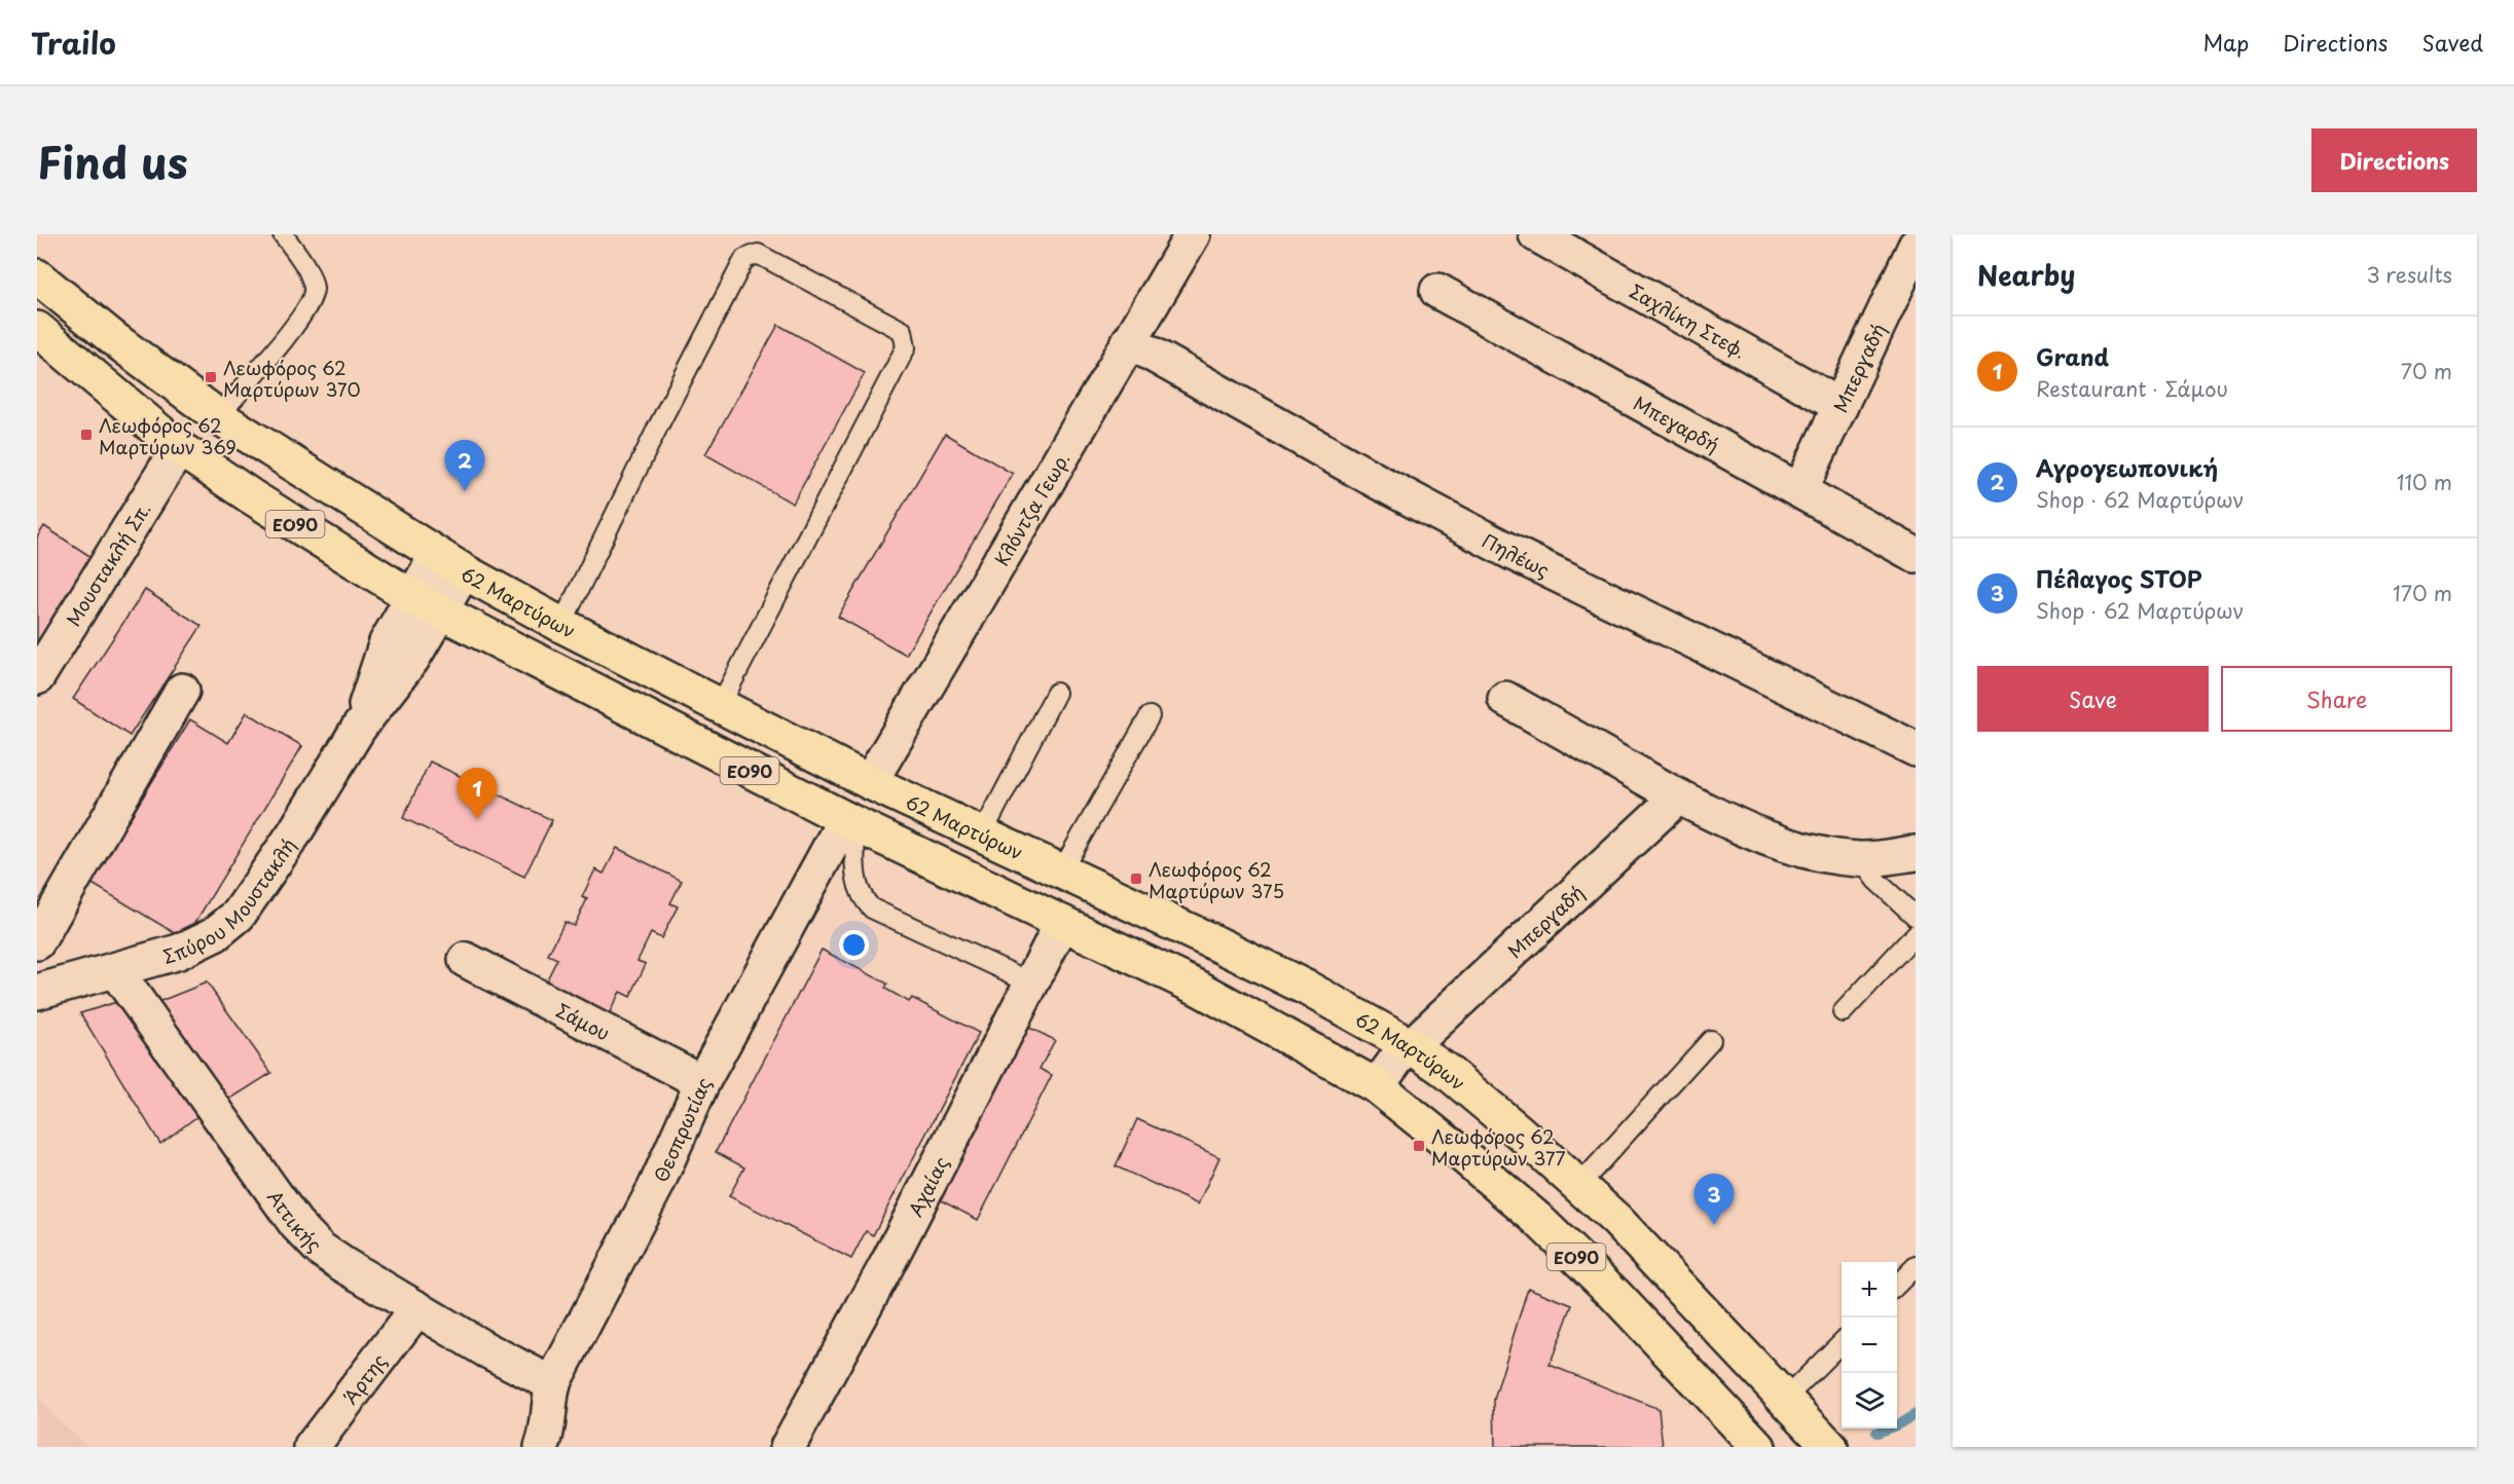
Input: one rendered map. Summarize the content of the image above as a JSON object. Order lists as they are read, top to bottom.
{
  "streets": {
    "main road": ["ΕΟ90", "62 Μαρτύρων"],
    "street": [
      "Σαχλίκη Στεφ.",
      "Μπεργαδή",
      "Μπεγαρδή",
      "Κλόντζα Γεωρ.",
      "Πηλέως",
      "Μουστακλή Σπ.",
      "Σπύρου Μουστακλή",
      "Σάμου",
      "Θεσπρωτίας",
      "Αχαίας",
      "Αττικής",
      "Άρτης"
    ]
  },
  "crossings": [
    ["Σαχλίκη Στεφ.", "Μπεργαδή"],
    ["Μπεργαδή", "Μπεγαρδή"],
    ["Μπεργαδή", "ΕΟ90"],
    ["Μπεργαδή", "62 Μαρτύρων"],
    ["Κλόντζα Γεωρ.", "Πηλέως"],
    ["Κλόντζα Γεωρ.", "62 Μαρτύρων"],
    ["ΕΟ90", "Μουστακλή Σπ."],
    ["ΕΟ90", "Σπύρου Μουστακλή"],
    ["ΕΟ90", "Θεσπρωτίας"],
    ["ΕΟ90", "Αχαίας"],
    ["62 Μαρτύρων", "Σπύρου Μουστακλή"],
    ["Σπύρου Μουστακλή", "Αττικής"],
    ["Σάμου", "Θεσπρωτίας"],
    ["Θεσπρωτίας", "Αττικής"],
    ["Αττικής", "Άρτης"]
  ],
  "places": {
    "transit": [
      "Λεωφόρος 62 Μαρτύρων 370",
      "Λεωφόρος 62 Μαρτύρων 369",
      "Λεωφόρος 62 Μαρτύρων 375",
      "Λεωφόρος 62 Μαρτύρων 377"
    ]
  },
  "page": {
    "header": "Trailo",
    "nav": ["Map", "Directions", "Saved"],
    "title": "Find us",
    "buttons": [
      "Directions",
      ["Save", "Share"]
    ],
    "heading": ["Nearby", "3 results"],
    "list": [
      {
        "mark": "1",
        "name": "Grand",
        "note": "Restaurant · Σάμου",
        "value": "70 m"
      },
      {
        "mark": "2",
        "name": "Αγρογεωπονική",
        "note": "Shop · 62 Μαρτύρων",
        "value": "110 m"
      },
      {
        "mark": "3",
        "name": "Πέλαγος STOP",
        "note": "Shop · 62 Μαρτύρων",
        "value": "170 m"
      }
    ],
    "pins": ["2", "1", "3"],
    "map_buttons": ["+", "−"]
  }
}
